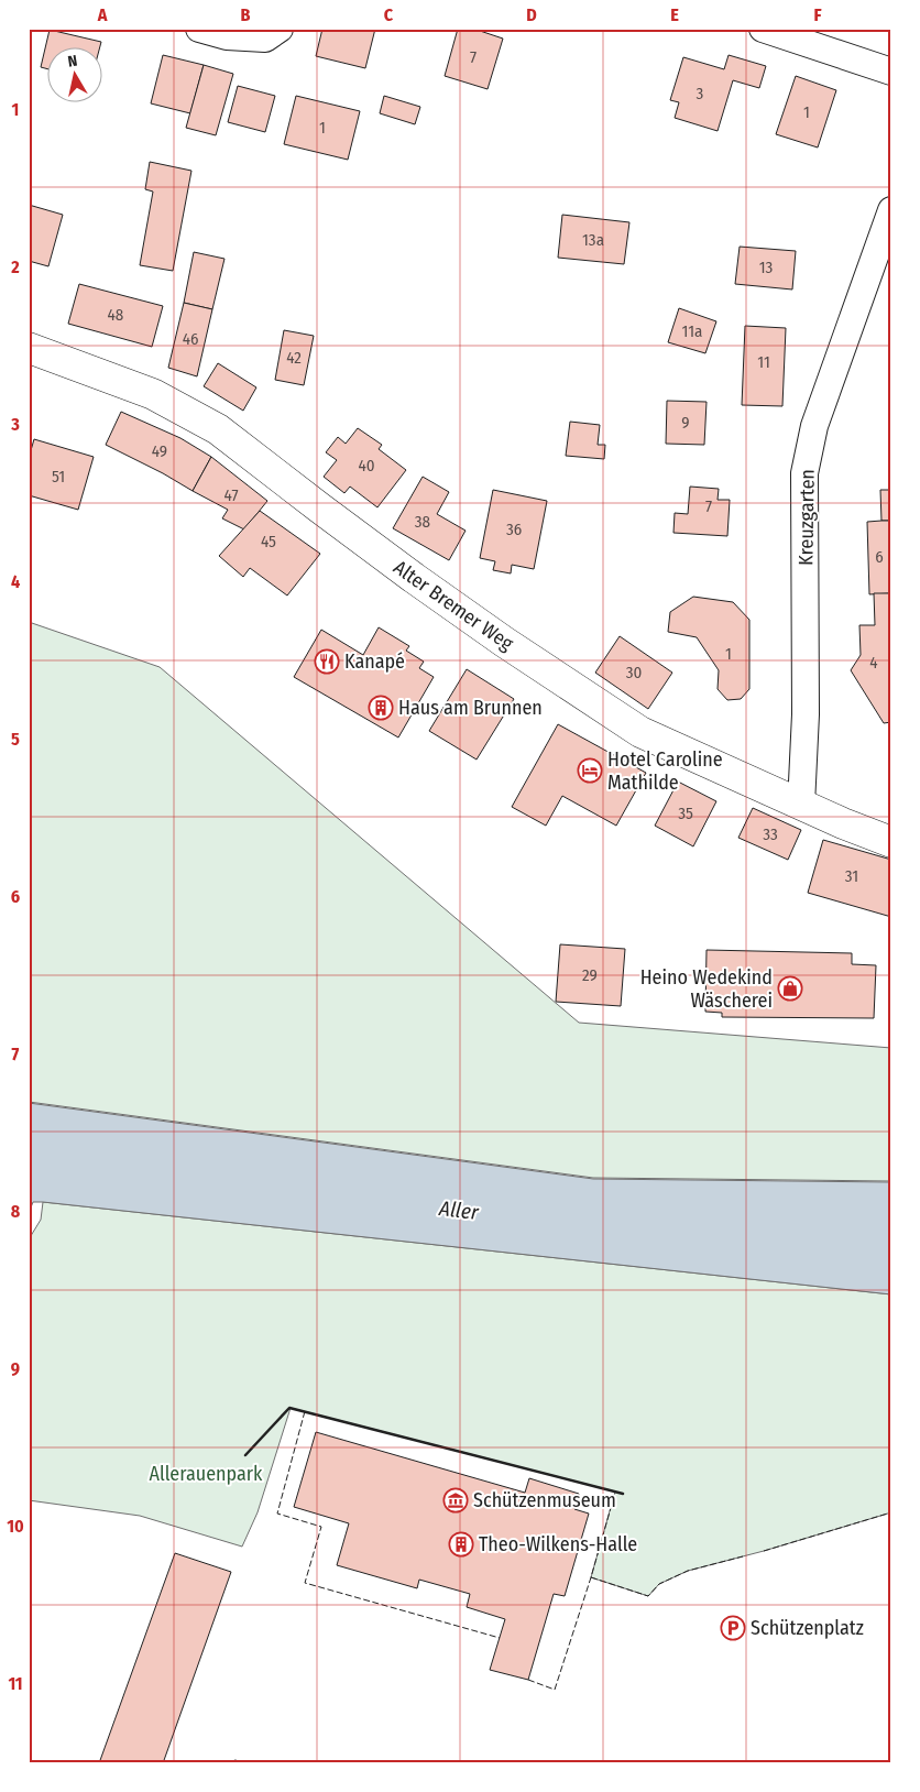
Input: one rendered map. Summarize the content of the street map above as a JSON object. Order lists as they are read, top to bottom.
{
  "streets": {
    "street": ["Kreuzgarten", "Alter Bremer Weg"]
  },
  "crossings": [
    ["Kreuzgarten", "Alter Bremer Weg"]
  ],
  "water": ["Aller"],
  "parks": ["Allerauenpark"],
  "places": {
    "restaurant": ["Kanapé"],
    "building": ["Haus am Brunnen", "Theo-Wilkens-Halle"],
    "hotel": ["Hotel Caroline Mathilde"],
    "shop": ["Heino Wedekind Wäscherei"],
    "museum": ["Schützenmuseum"],
    "parking": ["Schützenplatz"]
  },
  "house_numbers": [
    "7",
    "3",
    "1",
    "1",
    "13a",
    "13",
    "48",
    "11a",
    "46",
    "42",
    "11",
    "9",
    "49",
    "40",
    "51",
    "47",
    "7",
    "38",
    "36",
    "45",
    "6",
    "1",
    "4",
    "30",
    "35",
    "33",
    "31",
    "29"
  ],
  "north": "top",
  "grid": {
    "columns": [
      "A",
      "B",
      "C",
      "D",
      "E",
      "F"
    ],
    "rows": [
      "1",
      "2",
      "3",
      "4",
      "5",
      "6",
      "7",
      "8",
      "9",
      "10",
      "11"
    ]
  }
}
